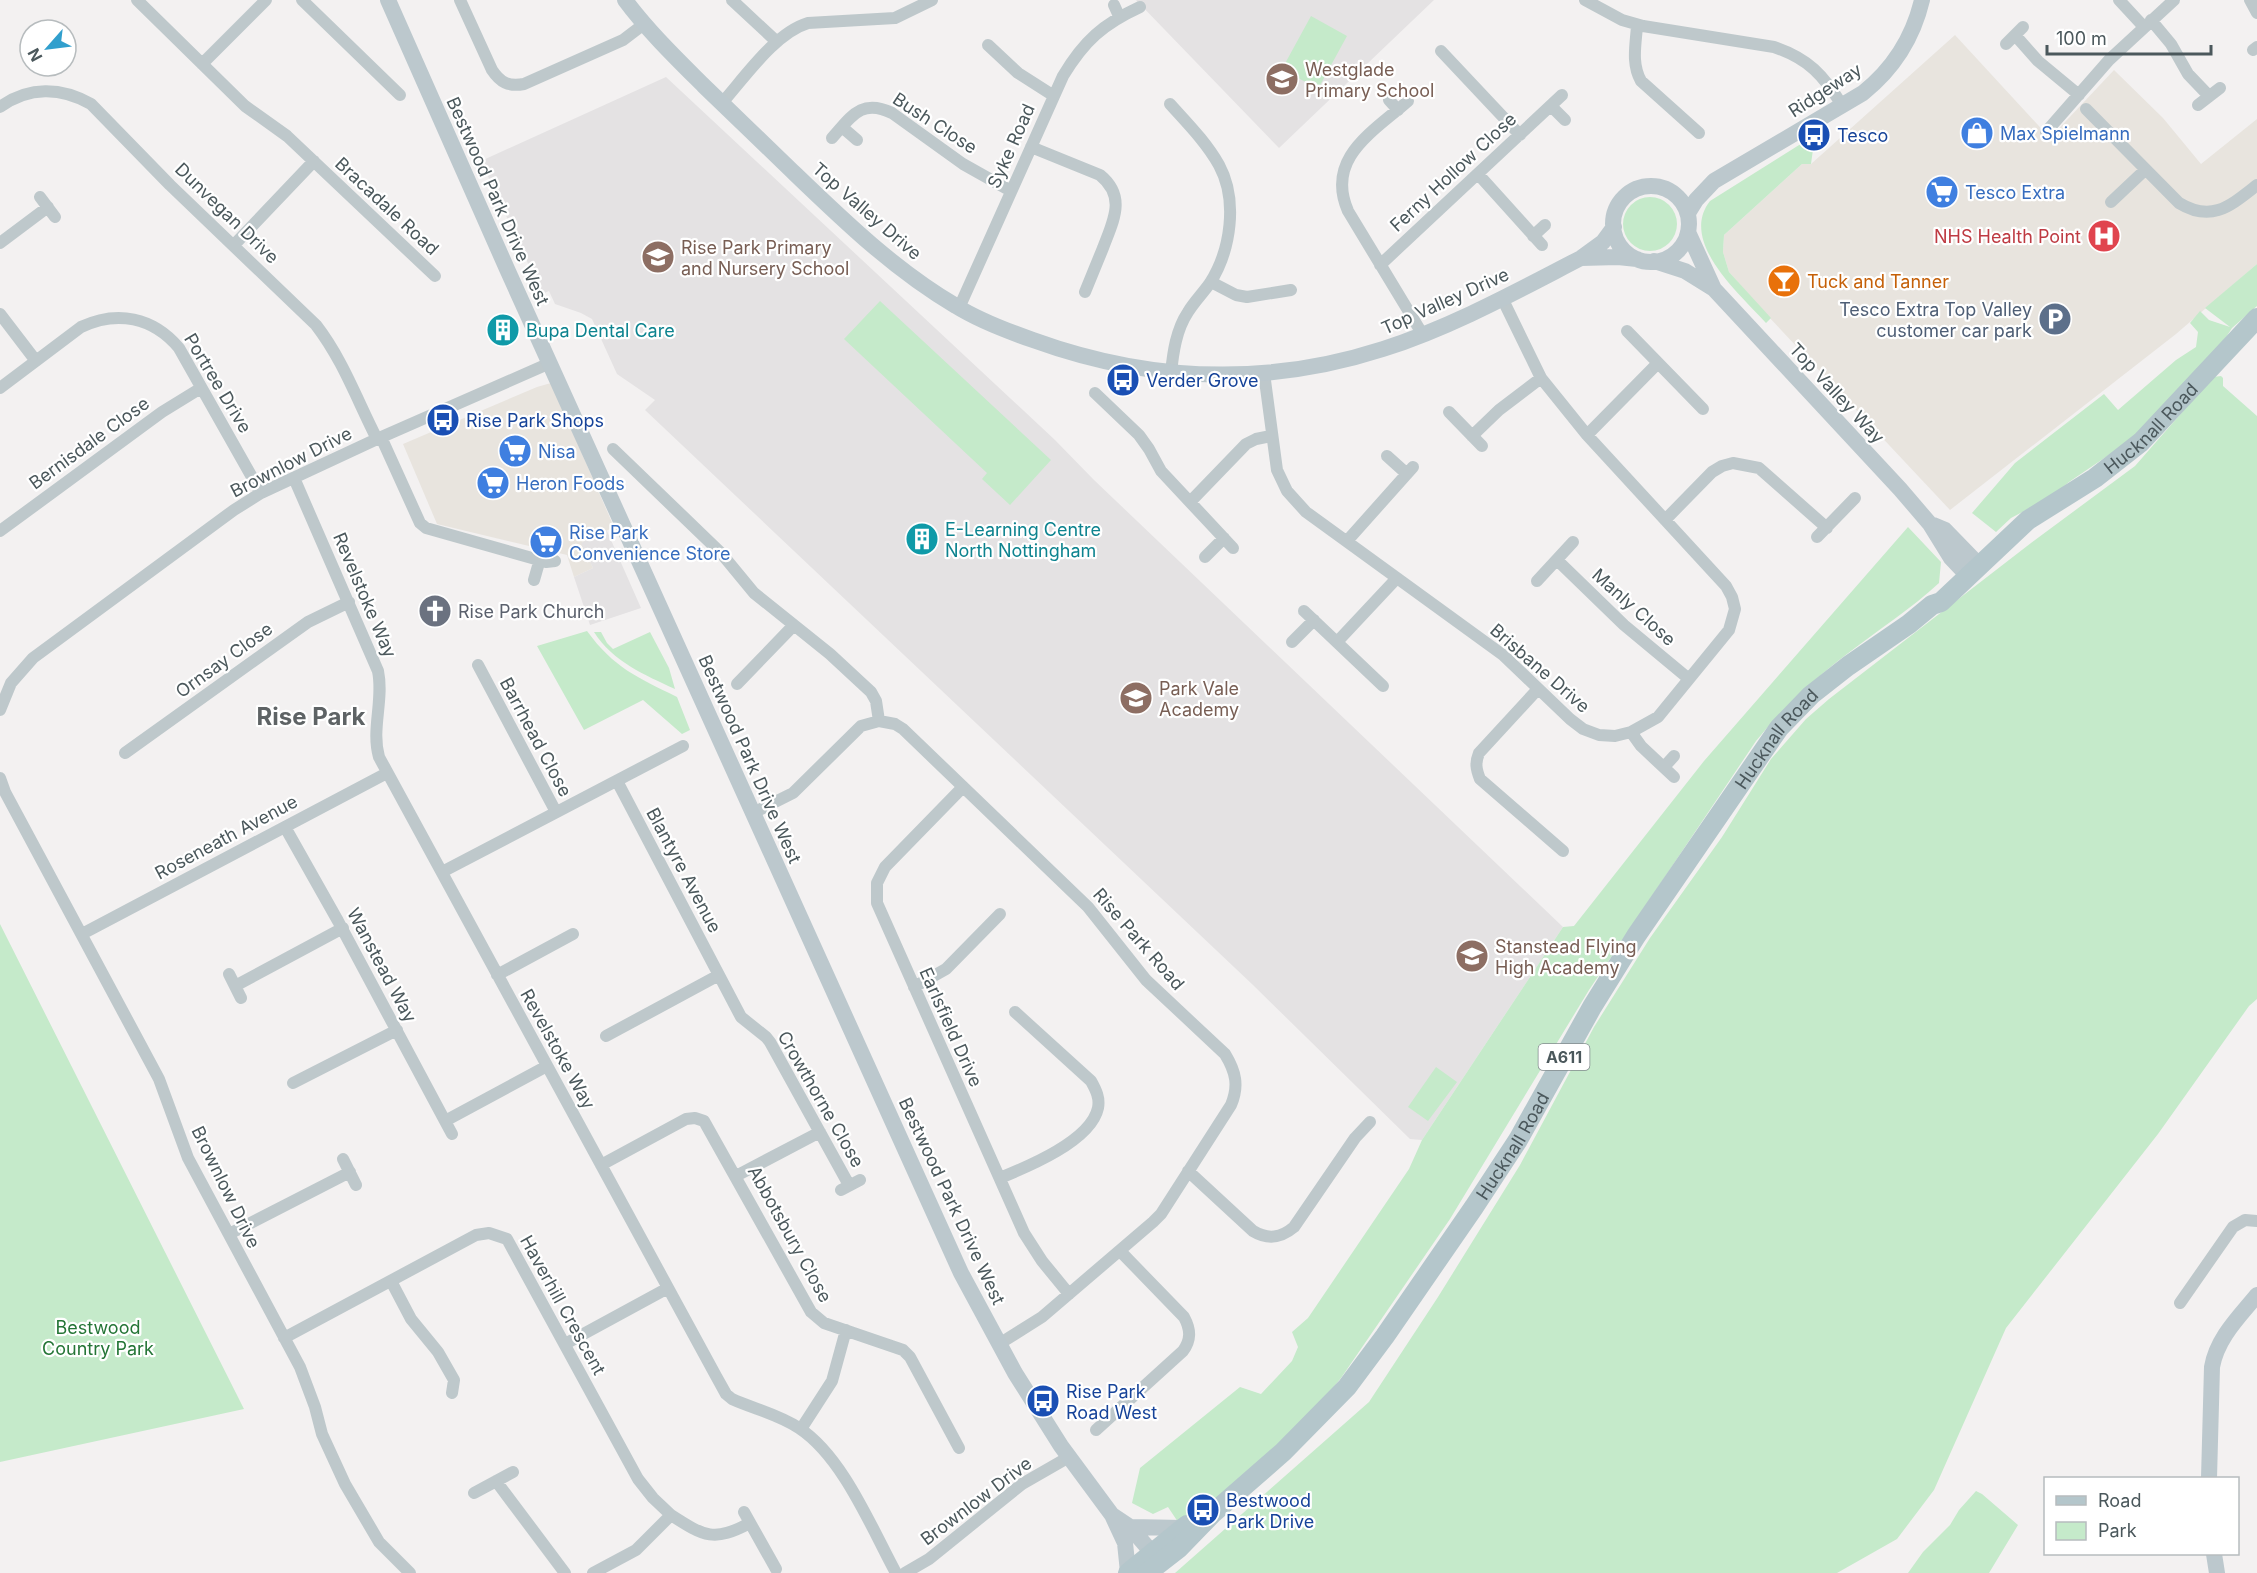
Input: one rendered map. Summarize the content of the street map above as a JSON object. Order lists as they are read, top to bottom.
{
  "streets": {
    "main road": ["Hucknall Road", "A611"],
    "street": [
      "Ridgeway",
      "Bush Close",
      "Syke Road",
      "Ferny Hollow Close",
      "Bestwood Park Drive West",
      "Bracadale Road",
      "Top Valley Drive",
      "Dunvegan Drive",
      "Portree Drive",
      "Top Valley Way",
      "Bernisdale Close",
      "Brownlow Drive",
      "Revelstoke Way",
      "Manly Close",
      "Ornsay Close",
      "Brisbane Drive",
      "Barrhead Close",
      "Roseneath Avenue",
      "Blantyre Avenue",
      "Rise Park Road",
      "Wanstead Way",
      "Earlsfield Drive",
      "Crowthorne Close",
      "Abbotsbury Close",
      "Haverhill Crescent"
    ]
  },
  "crossings": [
    ["Ridgeway", "Top Valley Drive"],
    ["Ridgeway", "Top Valley Way"],
    ["Bush Close", "Syke Road"],
    ["Syke Road", "Top Valley Drive"],
    ["Bestwood Park Drive West", "Brownlow Drive"],
    ["Bestwood Park Drive West", "Rise Park Road"],
    ["Bracadale Road", "Dunvegan Drive"],
    ["Top Valley Drive", "Top Valley Way"],
    ["Top Valley Drive", "Brisbane Drive"],
    ["Dunvegan Drive", "Brownlow Drive"],
    ["Portree Drive", "Bernisdale Close"],
    ["Portree Drive", "Brownlow Drive"],
    ["Top Valley Way", "Hucknall Road"],
    ["Brownlow Drive", "Revelstoke Way"],
    ["Brownlow Drive", "Roseneath Avenue"],
    ["Brownlow Drive", "Haverhill Crescent"],
    ["Revelstoke Way", "Ornsay Close"],
    ["Revelstoke Way", "Roseneath Avenue"],
    ["Revelstoke Way", "Abbotsbury Close"],
    ["Manly Close", "Brisbane Drive"],
    ["Roseneath Avenue", "Wanstead Way"],
    ["Blantyre Avenue", "Crowthorne Close"],
    ["Rise Park Road", "Earlsfield Drive"]
  ],
  "districts": ["Rise Park"],
  "parks": ["Bestwood Country Park"],
  "places": {
    "school or university": [
      "Westglade Primary School",
      "Rise Park Primary and Nursery School",
      "Park Vale Academy",
      "Stanstead Flying High Academy"
    ],
    "shop": ["Max Spielmann"],
    "bus stop": [
      "Tesco",
      "Verder Grove",
      "Rise Park Shops",
      "Rise Park Road West",
      "Bestwood Park Drive"
    ],
    "supermarket": [
      "Tesco Extra",
      "Nisa",
      "Heron Foods",
      "Rise Park Convenience Store"
    ],
    "hospital": ["NHS Health Point"],
    "bar": ["Tuck and Tanner"],
    "parking": ["Tesco Extra Top Valley customer car park"],
    "building": ["Bupa Dental Care", "E-Learning Centre North Nottingham"],
    "church": ["Rise Park Church"]
  },
  "legend": ["Road", "Park"],
  "scale_bar": "100 m",
  "north": "bottom left"
}
